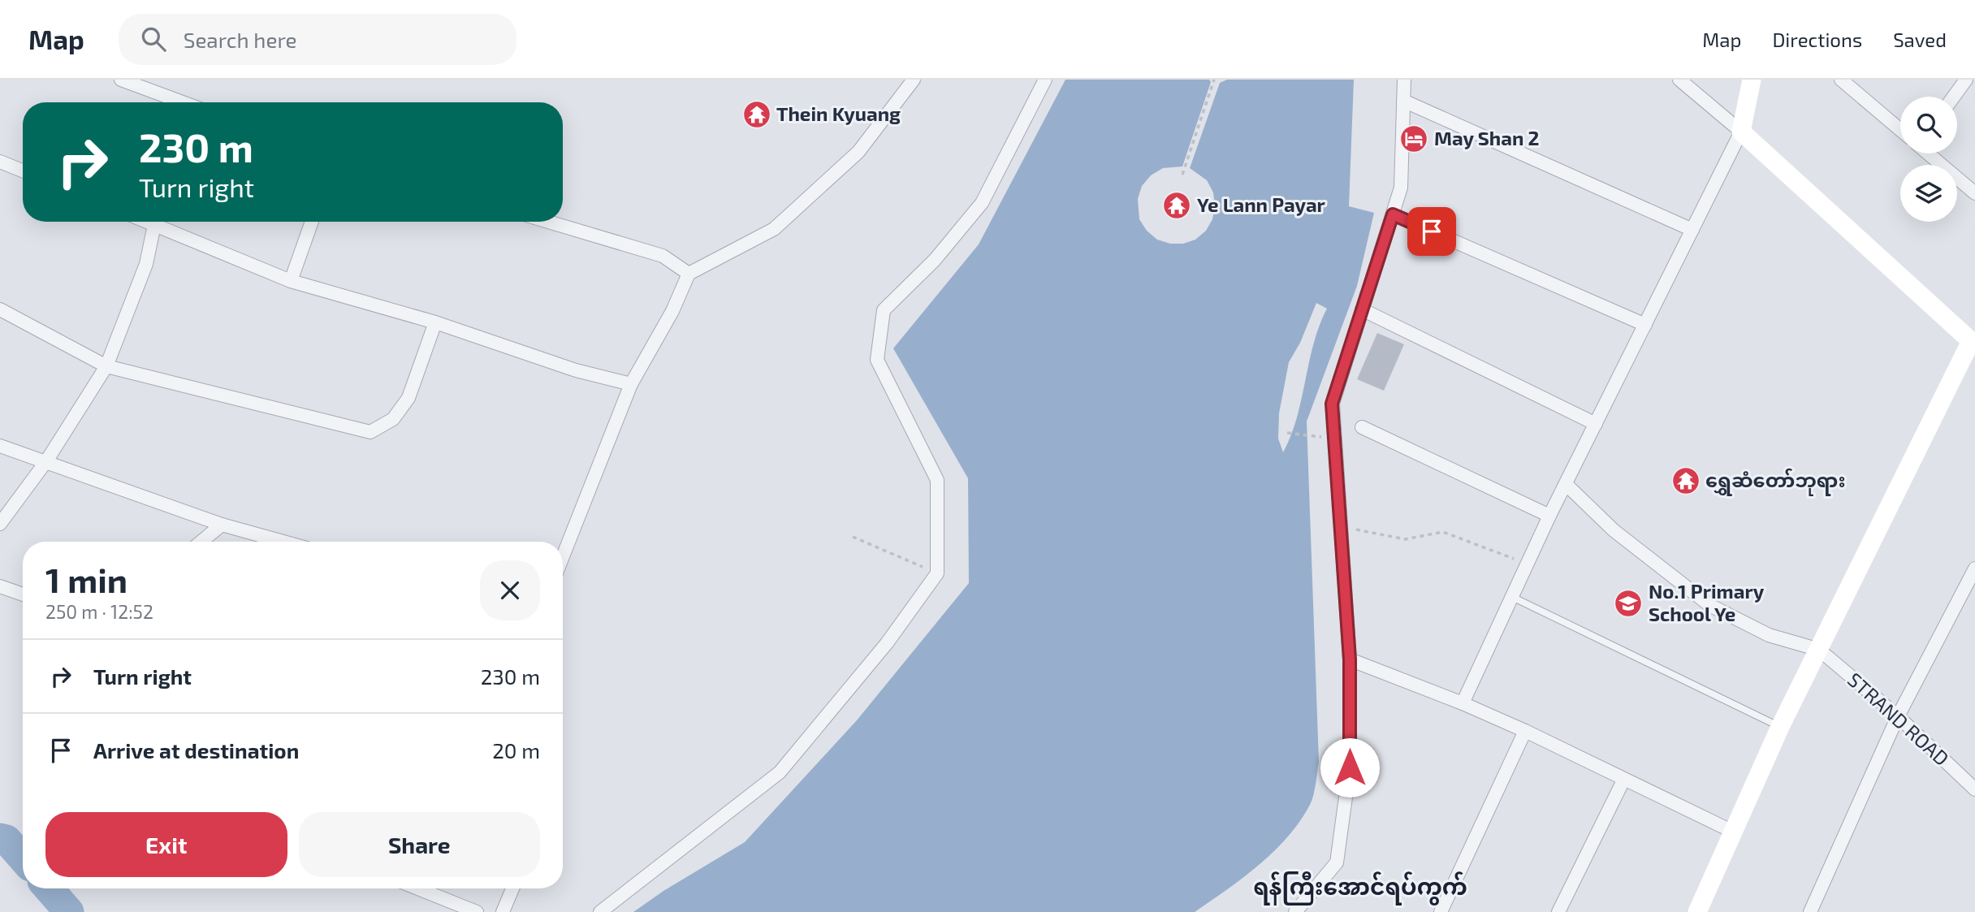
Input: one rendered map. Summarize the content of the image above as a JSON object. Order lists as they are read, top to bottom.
{
  "streets": {
    "street": ["STRAND ROAD"]
  },
  "districts": ["ရန်ကြီးအောင်ရပ်ကွက်"],
  "places": {
    "temple": ["Thein Kyuang", "Ye Lann Payar", "ရွှေဆံတော်ဘုရား"],
    "hotel": ["May Shan 2"],
    "school or university": ["No.1 Primary School Ye"]
  },
  "page": {
    "header": "Map",
    "search": "Search here",
    "nav": ["Map", "Directions", "Saved"],
    "turn": ["230 m", "Turn right"],
    "heading": ["1 min", "250 m · 12:52"],
    "list": [
      {
        "name": "Turn right",
        "value": "230 m"
      },
      {
        "name": "Arrive at destination",
        "value": "20 m"
      }
    ],
    "buttons": ["Exit", "Share"]
  }
}
